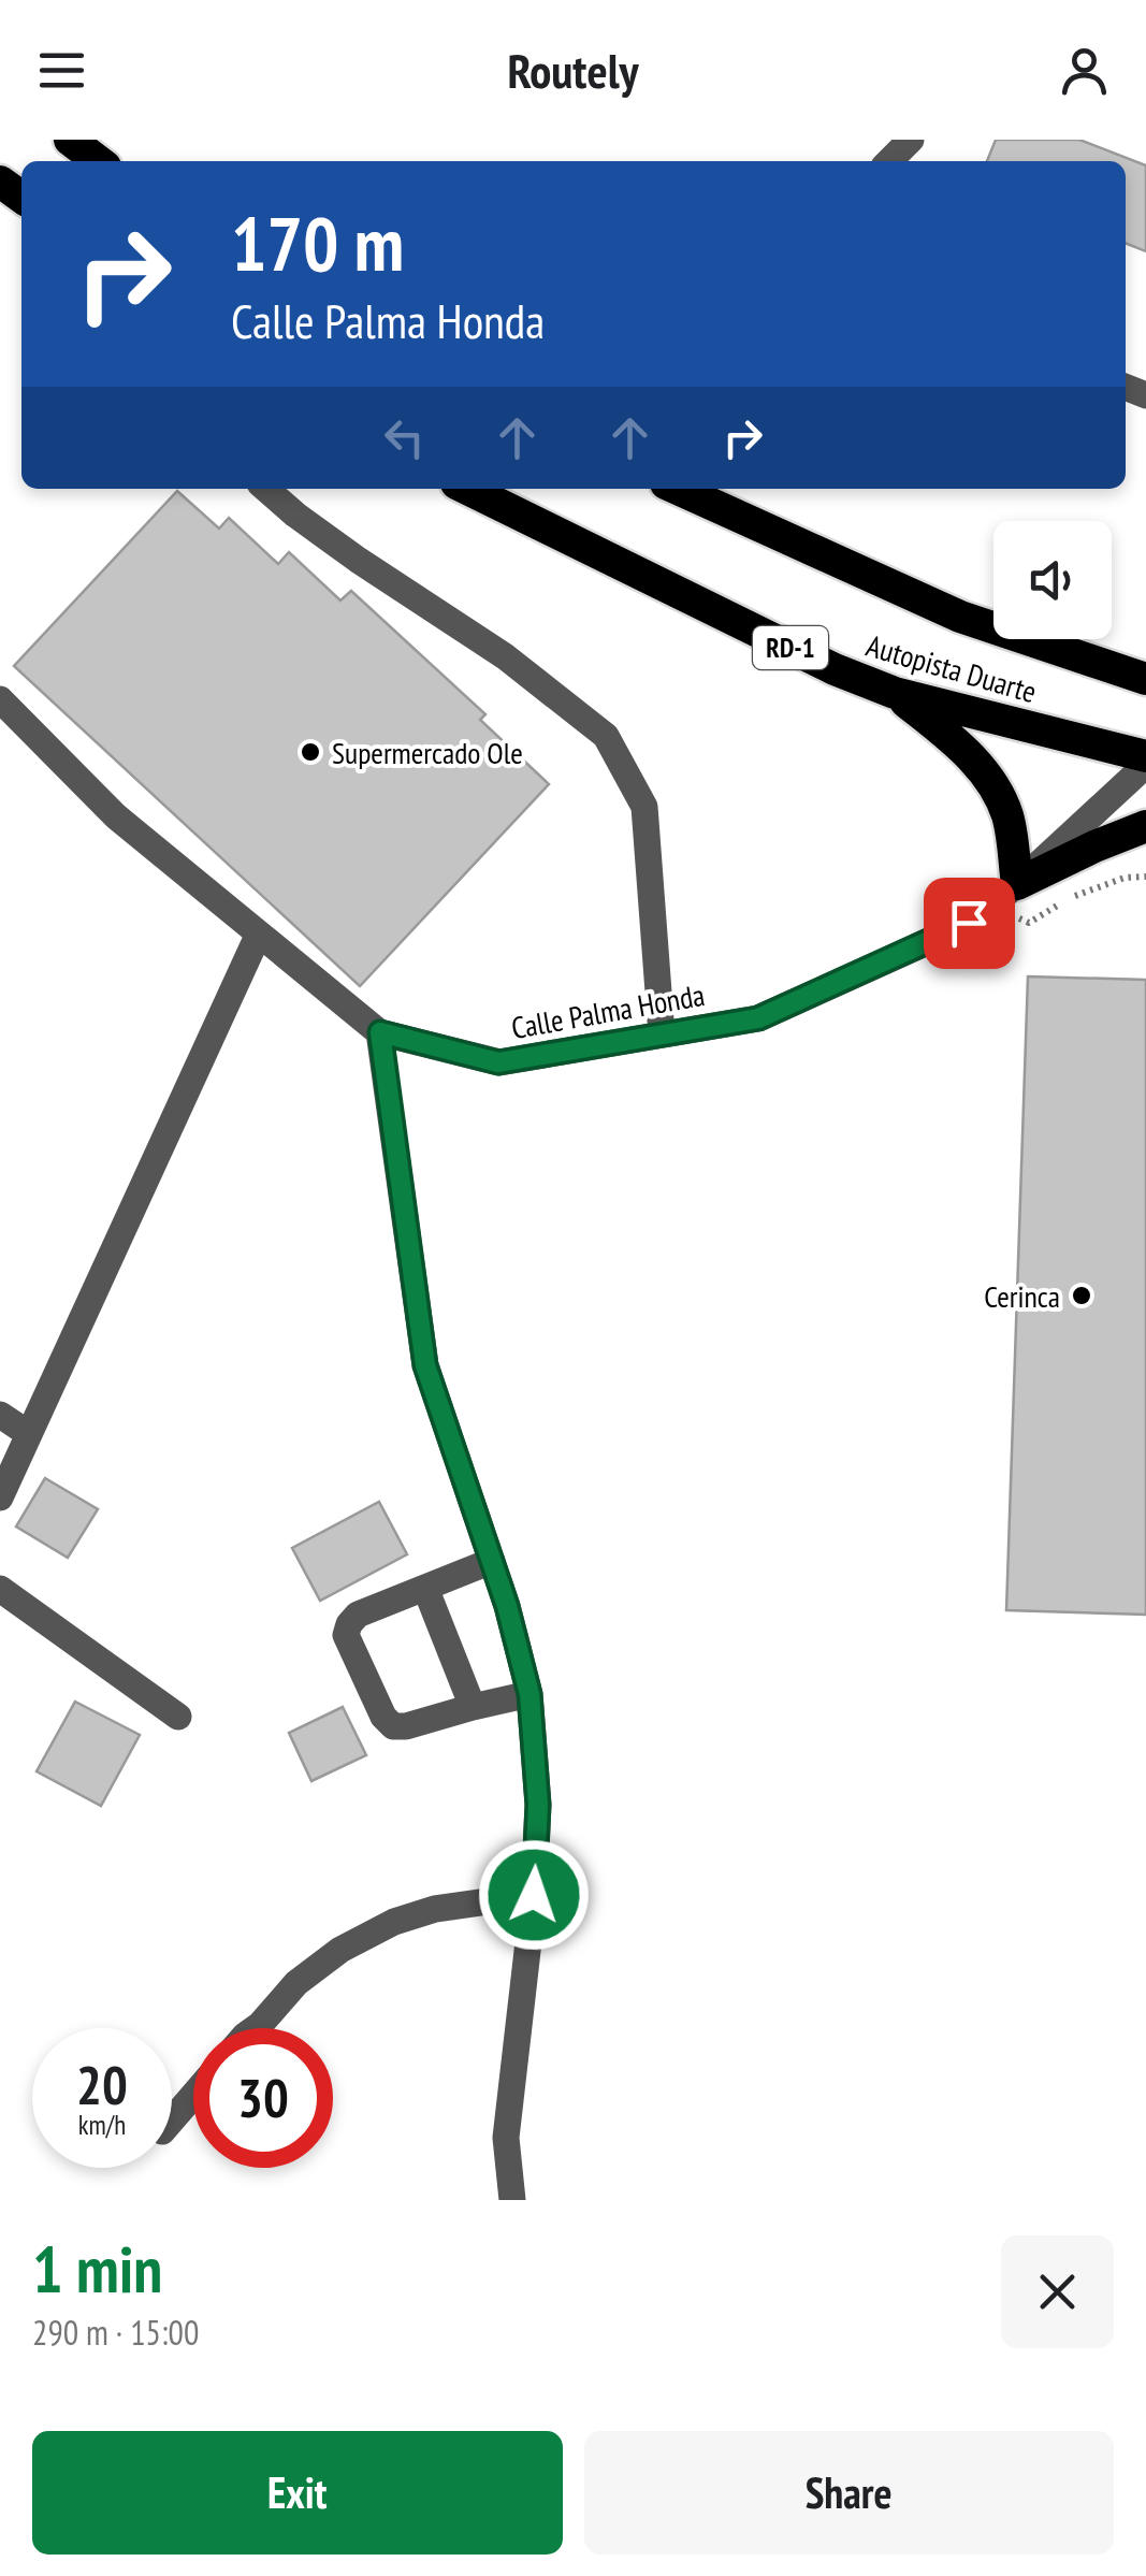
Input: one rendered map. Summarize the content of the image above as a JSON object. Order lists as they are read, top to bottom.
{
  "streets": {
    "highway": ["RD-1", "Autopista Duarte"],
    "street": ["Calle Palma Honda"]
  },
  "crossings": [
    ["Autopista Duarte", "Calle Palma Honda"]
  ],
  "places": ["Supermercado Ole", "Cerinca"],
  "page": {
    "header": "Routely",
    "turn": ["170 m", "Calle Palma Honda"],
    "speed": "20 km/h",
    "limit": "30",
    "heading": ["1 min", "290 m · 15:00"],
    "buttons": ["Exit", "Share"]
  }
}
